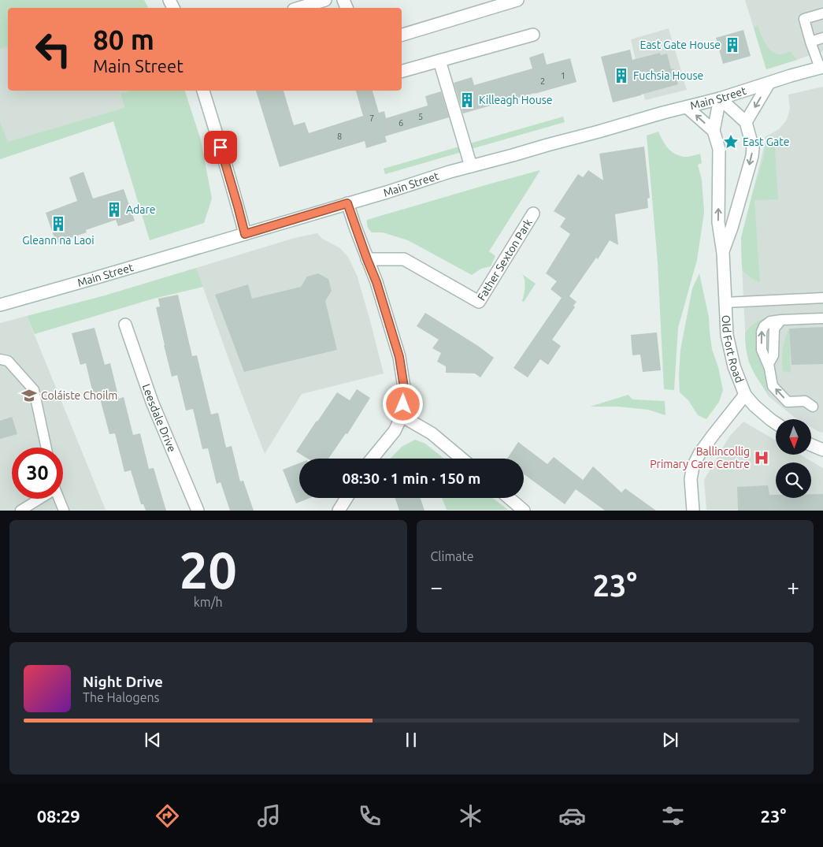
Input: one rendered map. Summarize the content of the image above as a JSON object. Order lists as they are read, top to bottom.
{
  "streets": {
    "street": [
      "Main Street",
      "Father Sexton Park",
      "Old Fort Road",
      "Leesdale Drive"
    ]
  },
  "places": {
    "building": [
      "East Gate House",
      "Fuchsia House",
      "Killeagh House",
      "Adare",
      "Gleann na Laoi"
    ],
    "place": ["East Gate"],
    "school or university": ["Coláiste Choilm"],
    "hospital": ["Ballincollig Primary Care Centre"]
  },
  "house_numbers": [
    "1",
    "2",
    "5",
    "7",
    "6",
    "8"
  ],
  "north": "bottom",
  "page": {
    "turn": ["80 m", "Main Street"],
    "limit": "30",
    "trip": "08:30 · 1 min · 150 m",
    "tile": [
      ["20", "km/h"],
      "Climate"
    ],
    "heat": ["−", "23°", "+"],
    "song": ["Night Drive", "The Halogens"],
    "tabs": ["08:29", "23°"]
  }
}
